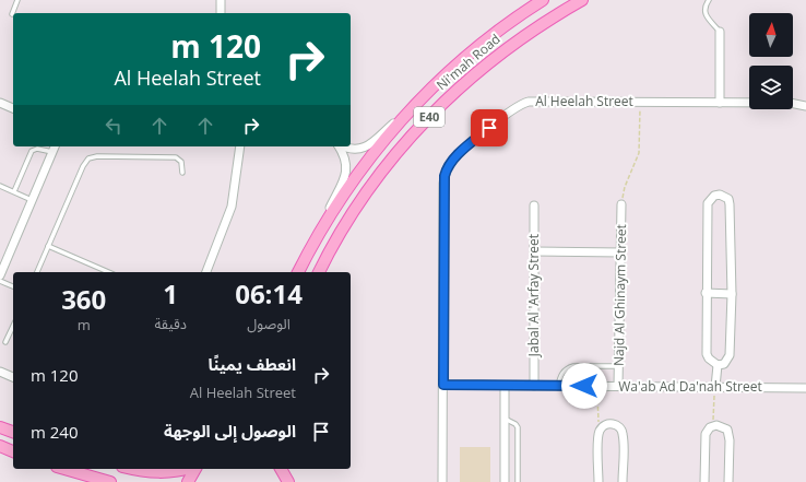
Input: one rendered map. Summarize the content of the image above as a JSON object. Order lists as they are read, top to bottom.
{
  "streets": {
    "main road": ["Ni'mah Road", "E40"],
    "street": [
      "Al Heelah Street",
      "Jabal Al 'Arfay Street",
      "Najd Al Ghinaym Street",
      "Wa'ab Ad Da'nah Street"
    ]
  },
  "crossings": [
    ["Al Heelah Street", "Wa'ab Ad Da'nah Street"],
    ["Jabal Al 'Arfay Street", "Wa'ab Ad Da'nah Street"],
    ["Najd Al Ghinaym Street", "Wa'ab Ad Da'nah Street"]
  ],
  "north": "top",
  "page": {
    "turn": ["120 m", "Al Heelah Street"],
    "eta": [
      "06:14",
      "الوصول",
      "1",
      "دقيقة",
      "360",
      "m"
    ],
    "list": [
      {
        "name": "انعطف يمينًا",
        "note": "Al Heelah Street",
        "value": "120 m"
      },
      {
        "name": "الوصول إلى الوجهة",
        "value": "240 m"
      }
    ]
  }
}
